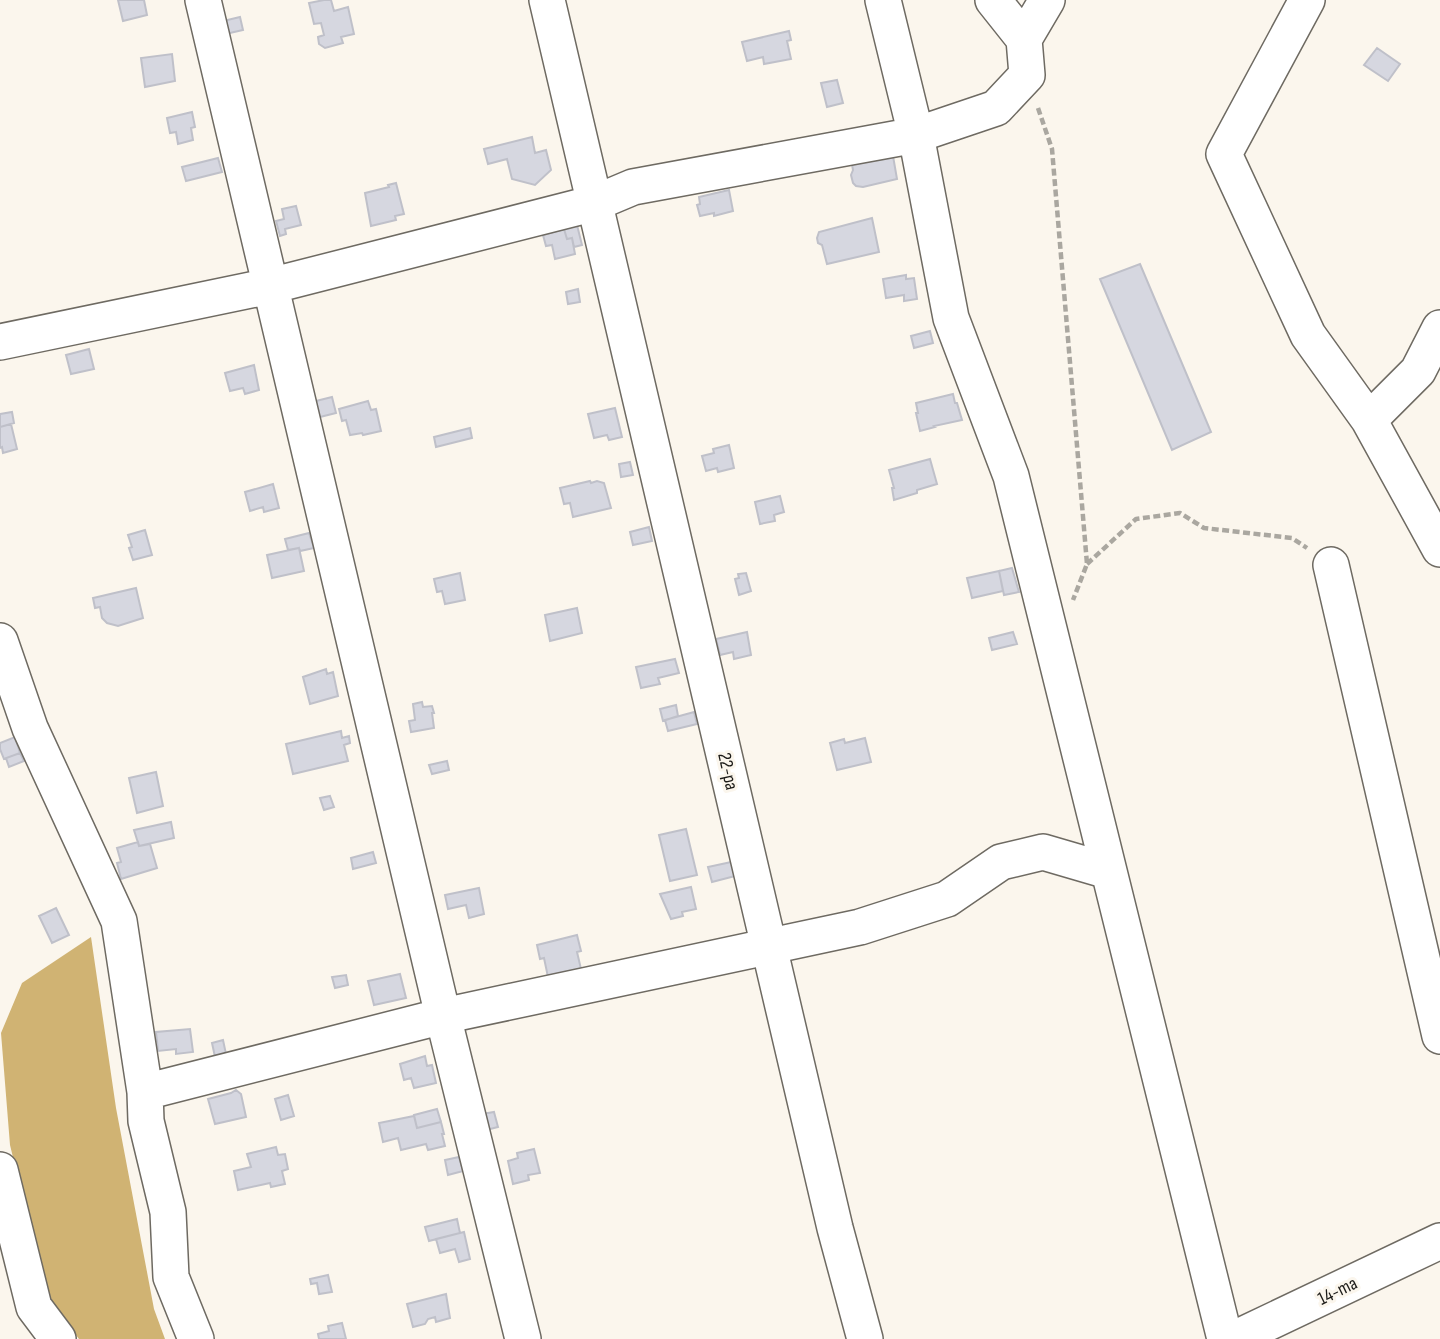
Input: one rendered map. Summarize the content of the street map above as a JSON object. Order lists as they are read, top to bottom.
{
  "streets": {
    "street": ["22-ра", "14-та"]
  }
}
